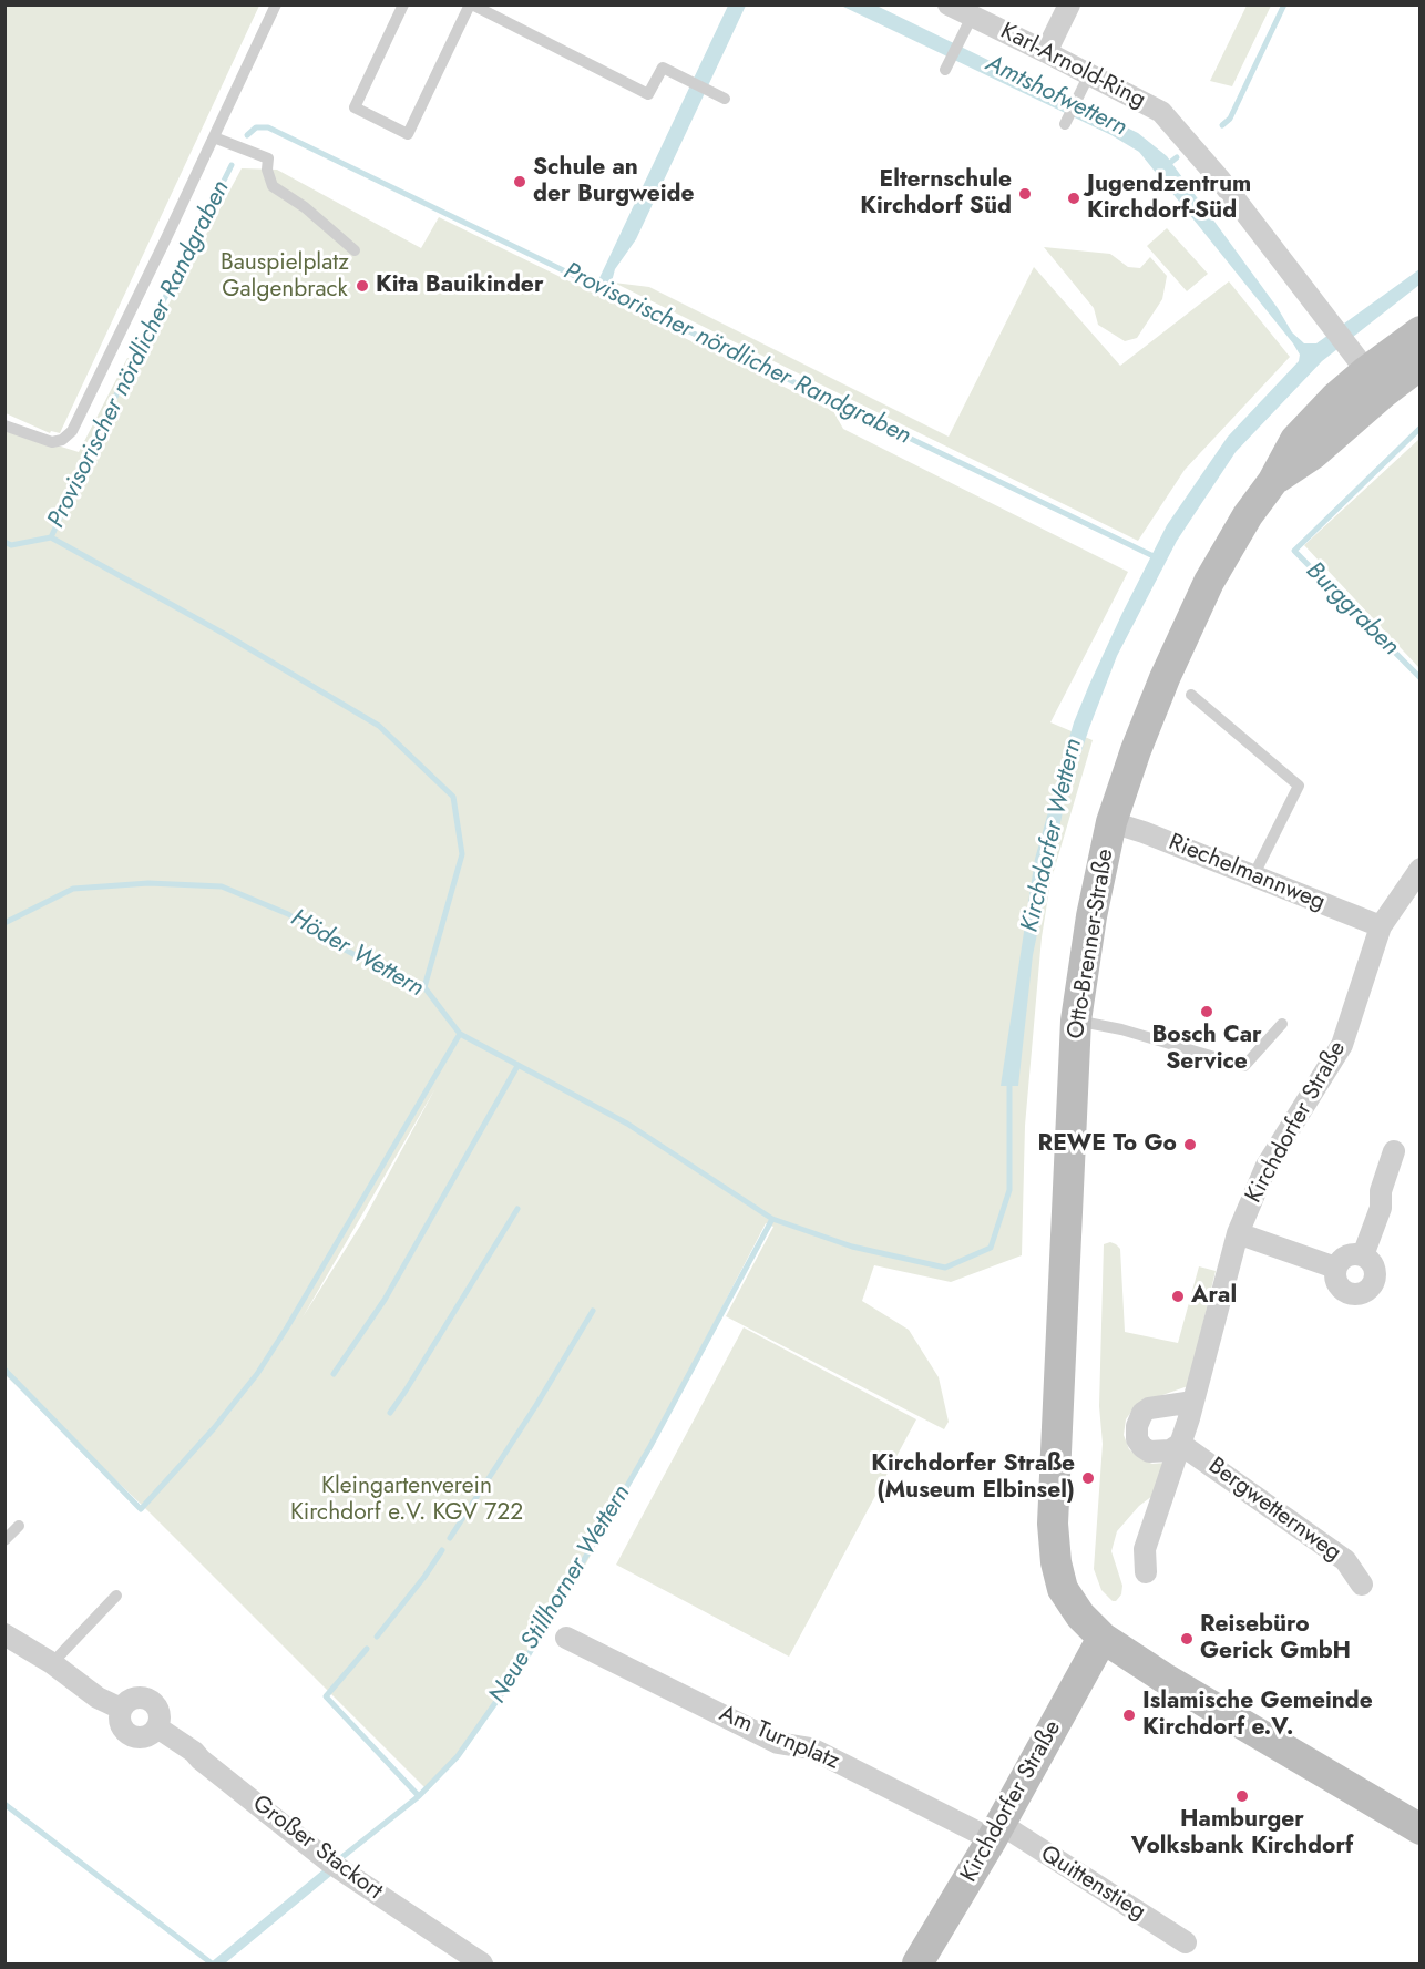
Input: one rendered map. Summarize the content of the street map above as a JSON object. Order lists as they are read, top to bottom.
{
  "streets": {
    "main road": ["Otto-Brenner-Straße", "Kirchdorfer Straße"],
    "street": [
      "Karl-Arnold-Ring",
      "Riechelmannweg",
      "Bergwetternweg",
      "Am Turnplatz",
      "Großer Stackort",
      "Quittenstieg"
    ]
  },
  "crossings": [
    ["Karl-Arnold-Ring", "Otto-Brenner-Straße"],
    ["Riechelmannweg", "Otto-Brenner-Straße"],
    ["Riechelmannweg", "Kirchdorfer Straße"],
    ["Otto-Brenner-Straße", "Kirchdorfer Straße"],
    ["Kirchdorfer Straße", "Bergwetternweg"],
    ["Kirchdorfer Straße", "Am Turnplatz"],
    ["Kirchdorfer Straße", "Quittenstieg"],
    ["Am Turnplatz", "Quittenstieg"]
  ],
  "water": [
    "Amtshofwettern",
    "Provisorischer nördlicher Randgraben",
    "Burggraben",
    "Kirchdorfer Wettern",
    "Höder Wettern",
    "Neue Stillhorner Wettern"
  ],
  "parks": ["Bauspielplatz Galgenbrack", "Kleingartenverein Kirchdorf e.V. KGV 722"],
  "places": [
    "Schule an der Burgweide",
    "Elternschule Kirchdorf Süd",
    "Jugendzentrum Kirchdorf-Süd",
    "Kita Bauikinder",
    "Bosch Car Service",
    "REWE To Go",
    "Aral",
    "Kirchdorfer Straße (Museum Elbinsel)",
    "Reisebüro Gerick GmbH",
    "Islamische Gemeinde Kirchdorf e.V.",
    "Hamburger Volksbank Kirchdorf"
  ]
}
